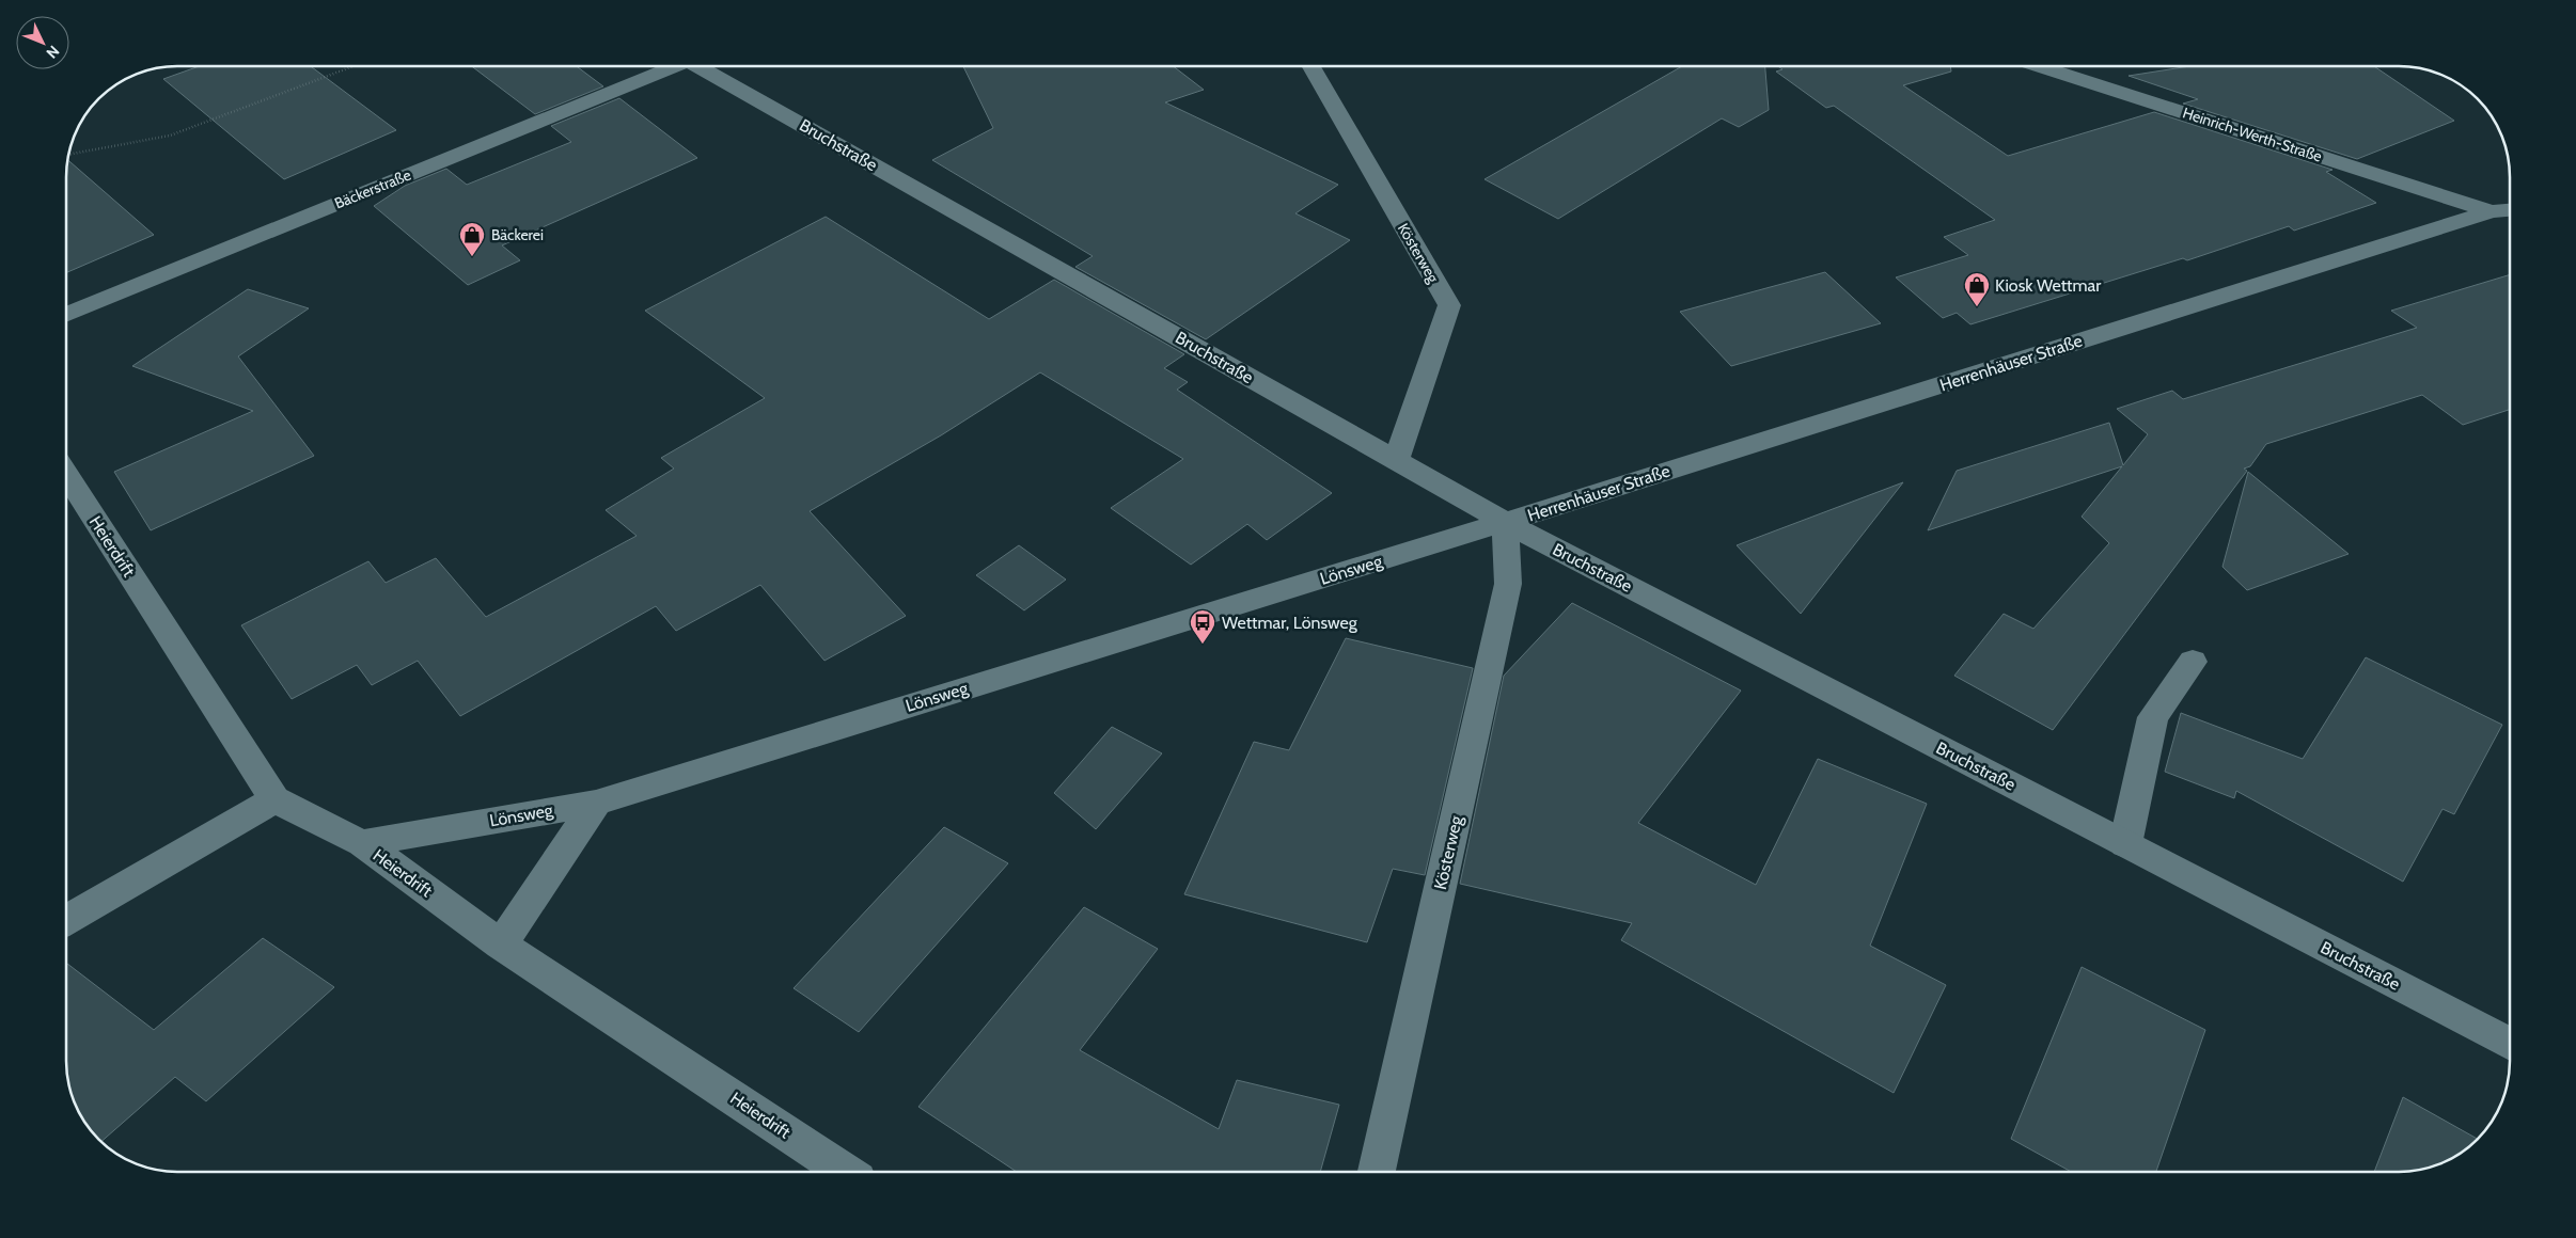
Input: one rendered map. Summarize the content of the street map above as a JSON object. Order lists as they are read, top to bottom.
{
  "streets": {
    "street": [
      "Heinrich-Werth-Straße",
      "Bruchstraße",
      "Bäckerstraße",
      "Kösterweg",
      "Herrenhäuser Straße",
      "Heierdrift",
      "Lönsweg"
    ]
  },
  "crossings": [
    ["Heinrich-Werth-Straße", "Herrenhäuser Straße"],
    ["Bruchstraße", "Kösterweg"],
    ["Bruchstraße", "Herrenhäuser Straße"],
    ["Bruchstraße", "Lönsweg"],
    ["Kösterweg", "Herrenhäuser Straße"],
    ["Kösterweg", "Lönsweg"],
    ["Herrenhäuser Straße", "Lönsweg"],
    ["Heierdrift", "Lönsweg"]
  ],
  "places": {
    "shop": ["Bäckerei", "Kiosk Wettmar"],
    "bus stop": ["Wettmar, Lönsweg"]
  },
  "north": "bottom right"
}
